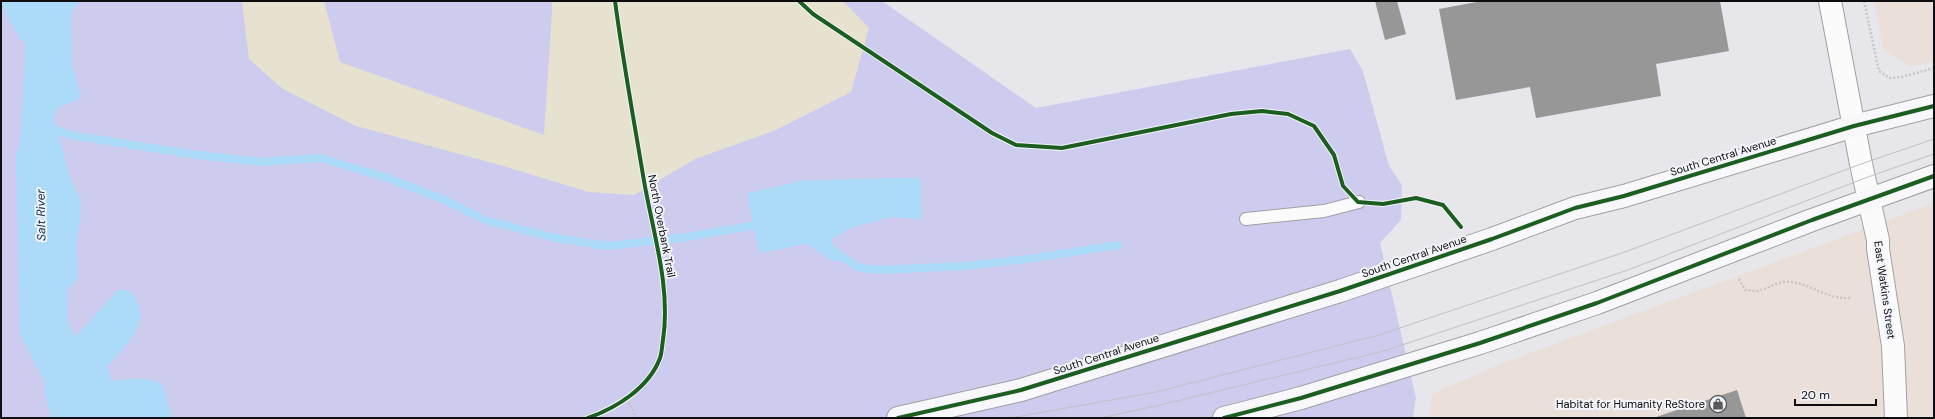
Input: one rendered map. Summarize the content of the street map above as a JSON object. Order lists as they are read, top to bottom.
{
  "streets": {
    "main road": ["South Central Avenue"],
    "street": ["East Watkins Street"],
    "cycle path": ["North Overbank Trail"]
  },
  "crossings": [
    ["South Central Avenue", "East Watkins Street"]
  ],
  "water": ["Salt River"],
  "places": {
    "shop": ["Habitat for Humanity ReStore"]
  },
  "scale_bar": "20 m"
}
